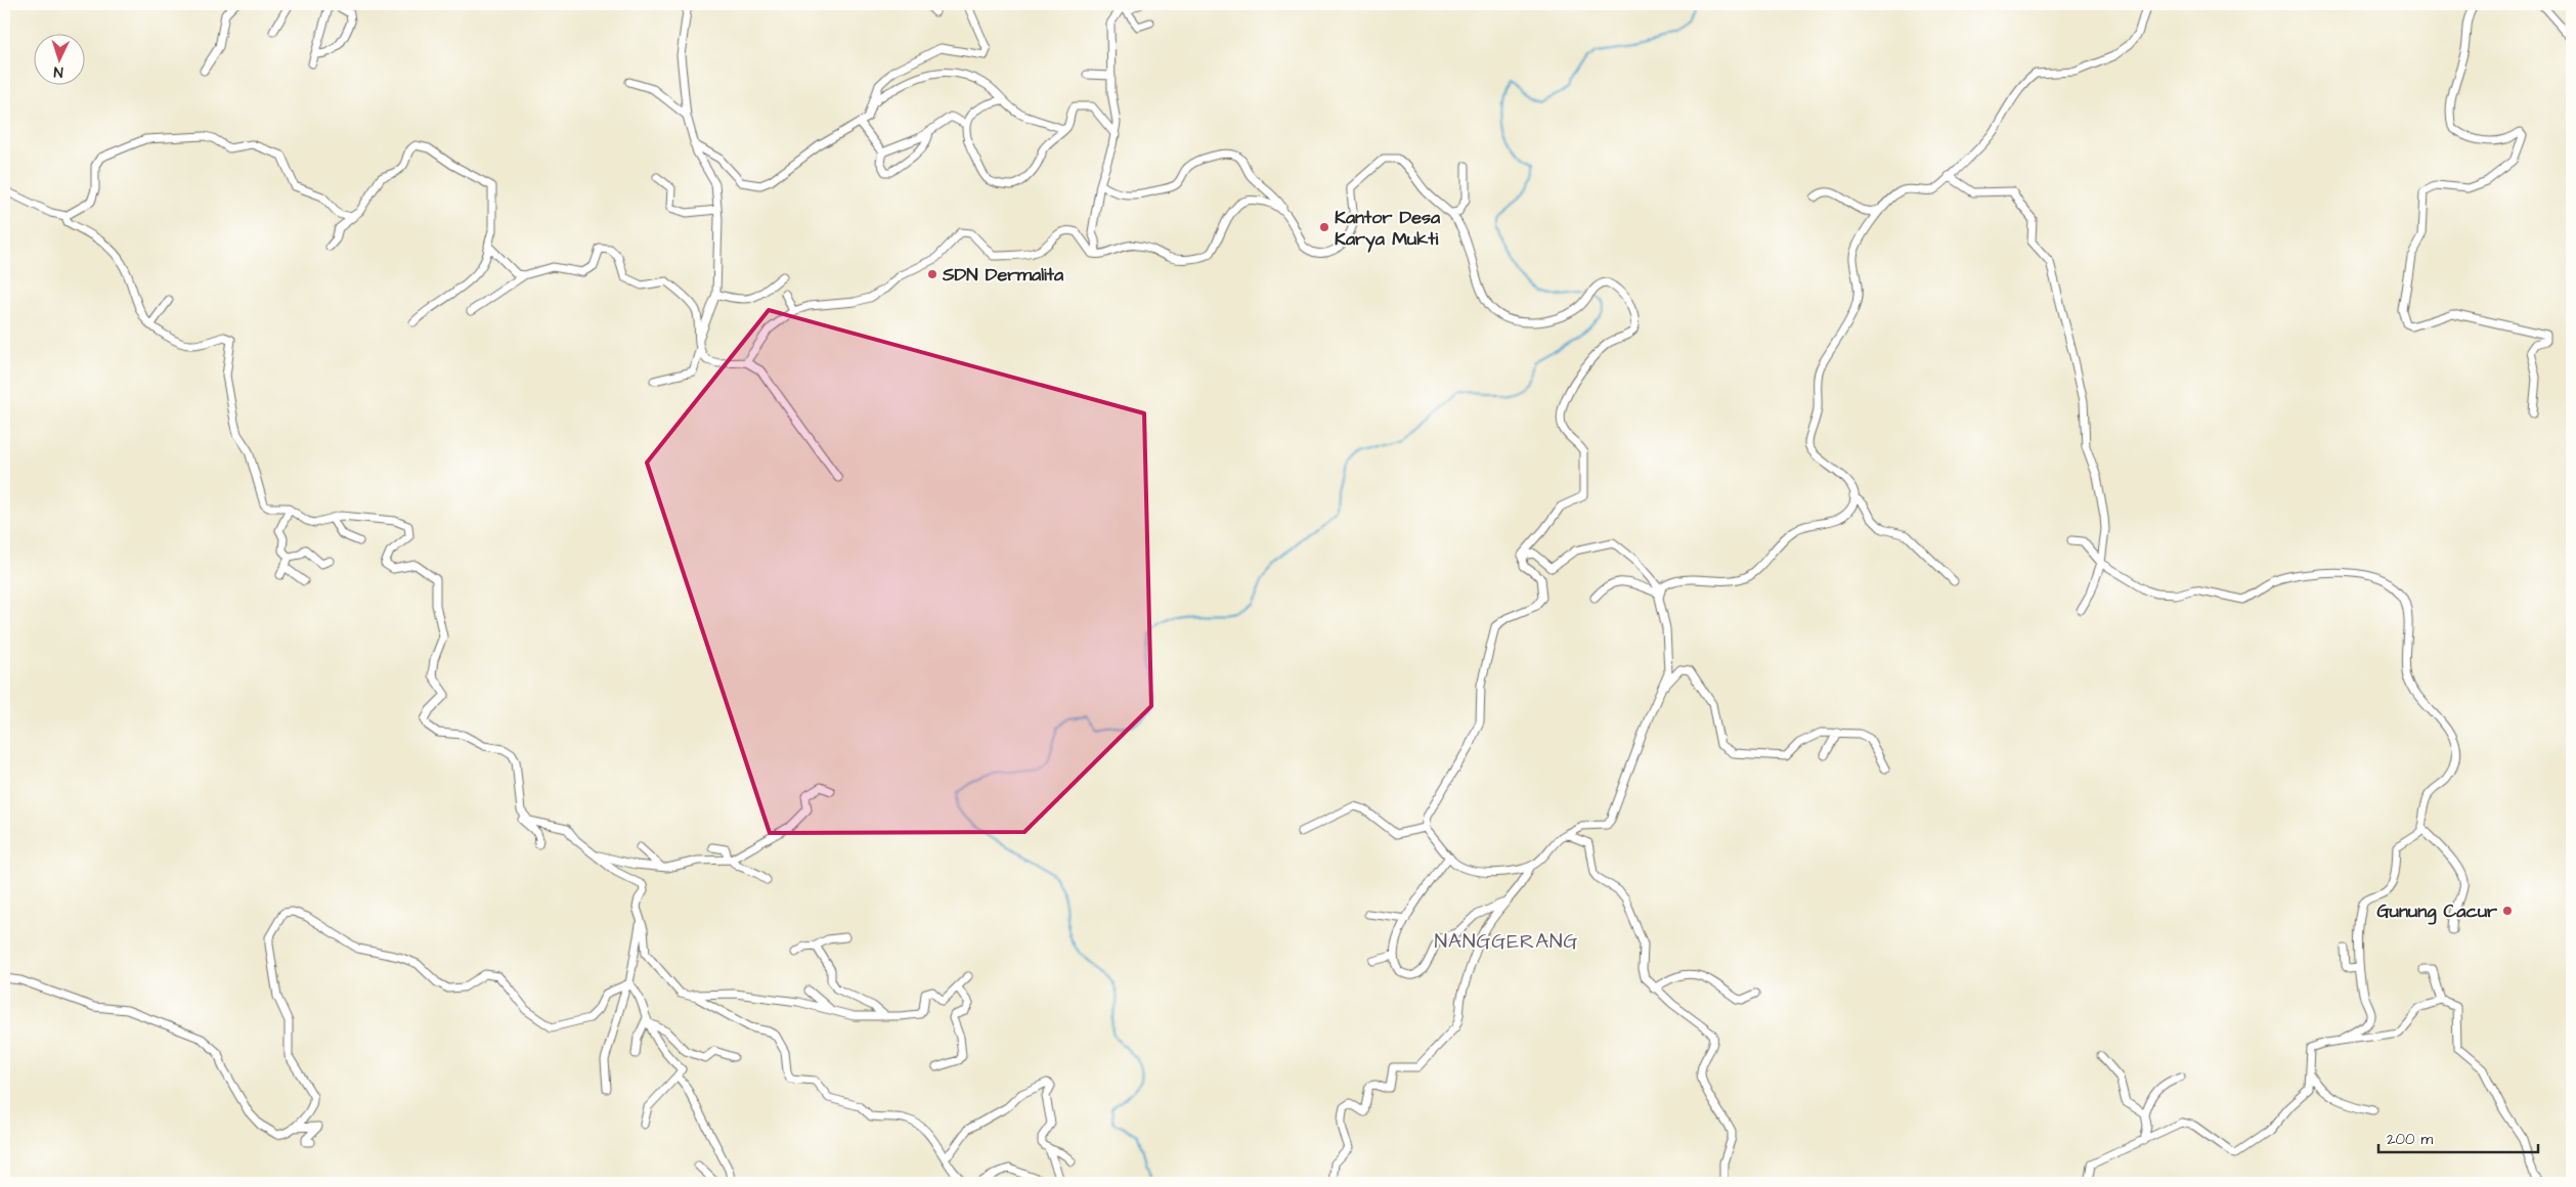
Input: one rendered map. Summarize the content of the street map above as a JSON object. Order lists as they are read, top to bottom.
{
  "districts": ["NANGGERANG"],
  "places": ["Kantor Desa Karya Mukti", "SDN Dermalita", "Gunung Cacur"],
  "scale_bar": "200 m",
  "north": "bottom"
}
